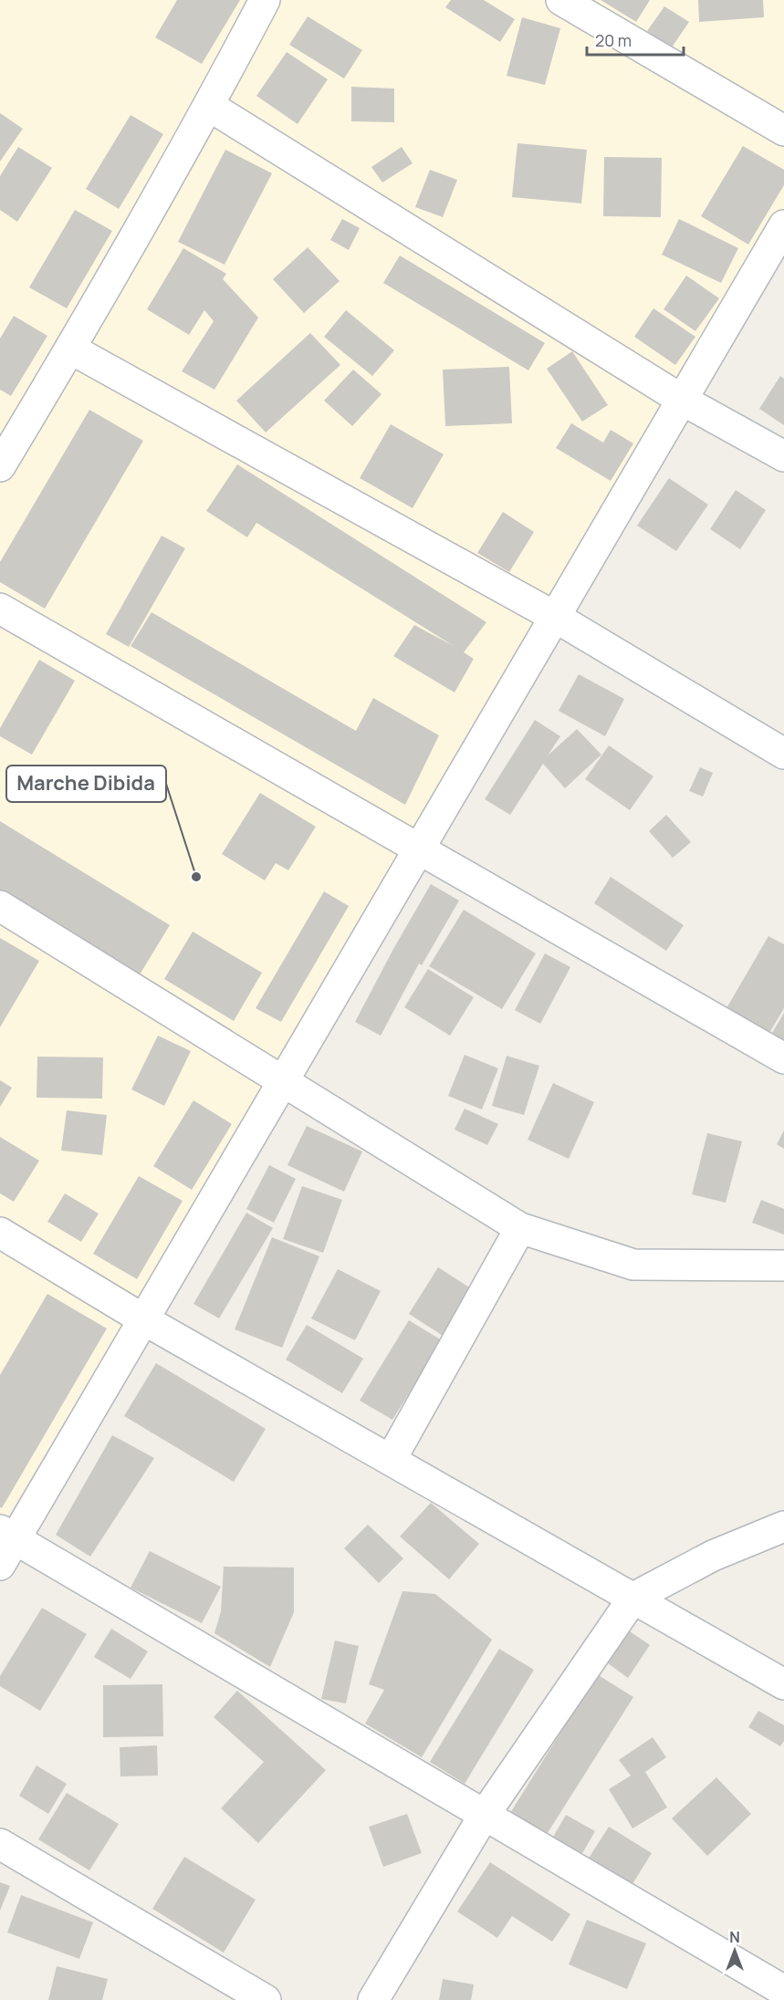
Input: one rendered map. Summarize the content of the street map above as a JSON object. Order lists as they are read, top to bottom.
{
  "places": ["Marche Dibida"],
  "scale_bar": "20 m",
  "north": "top"
}
